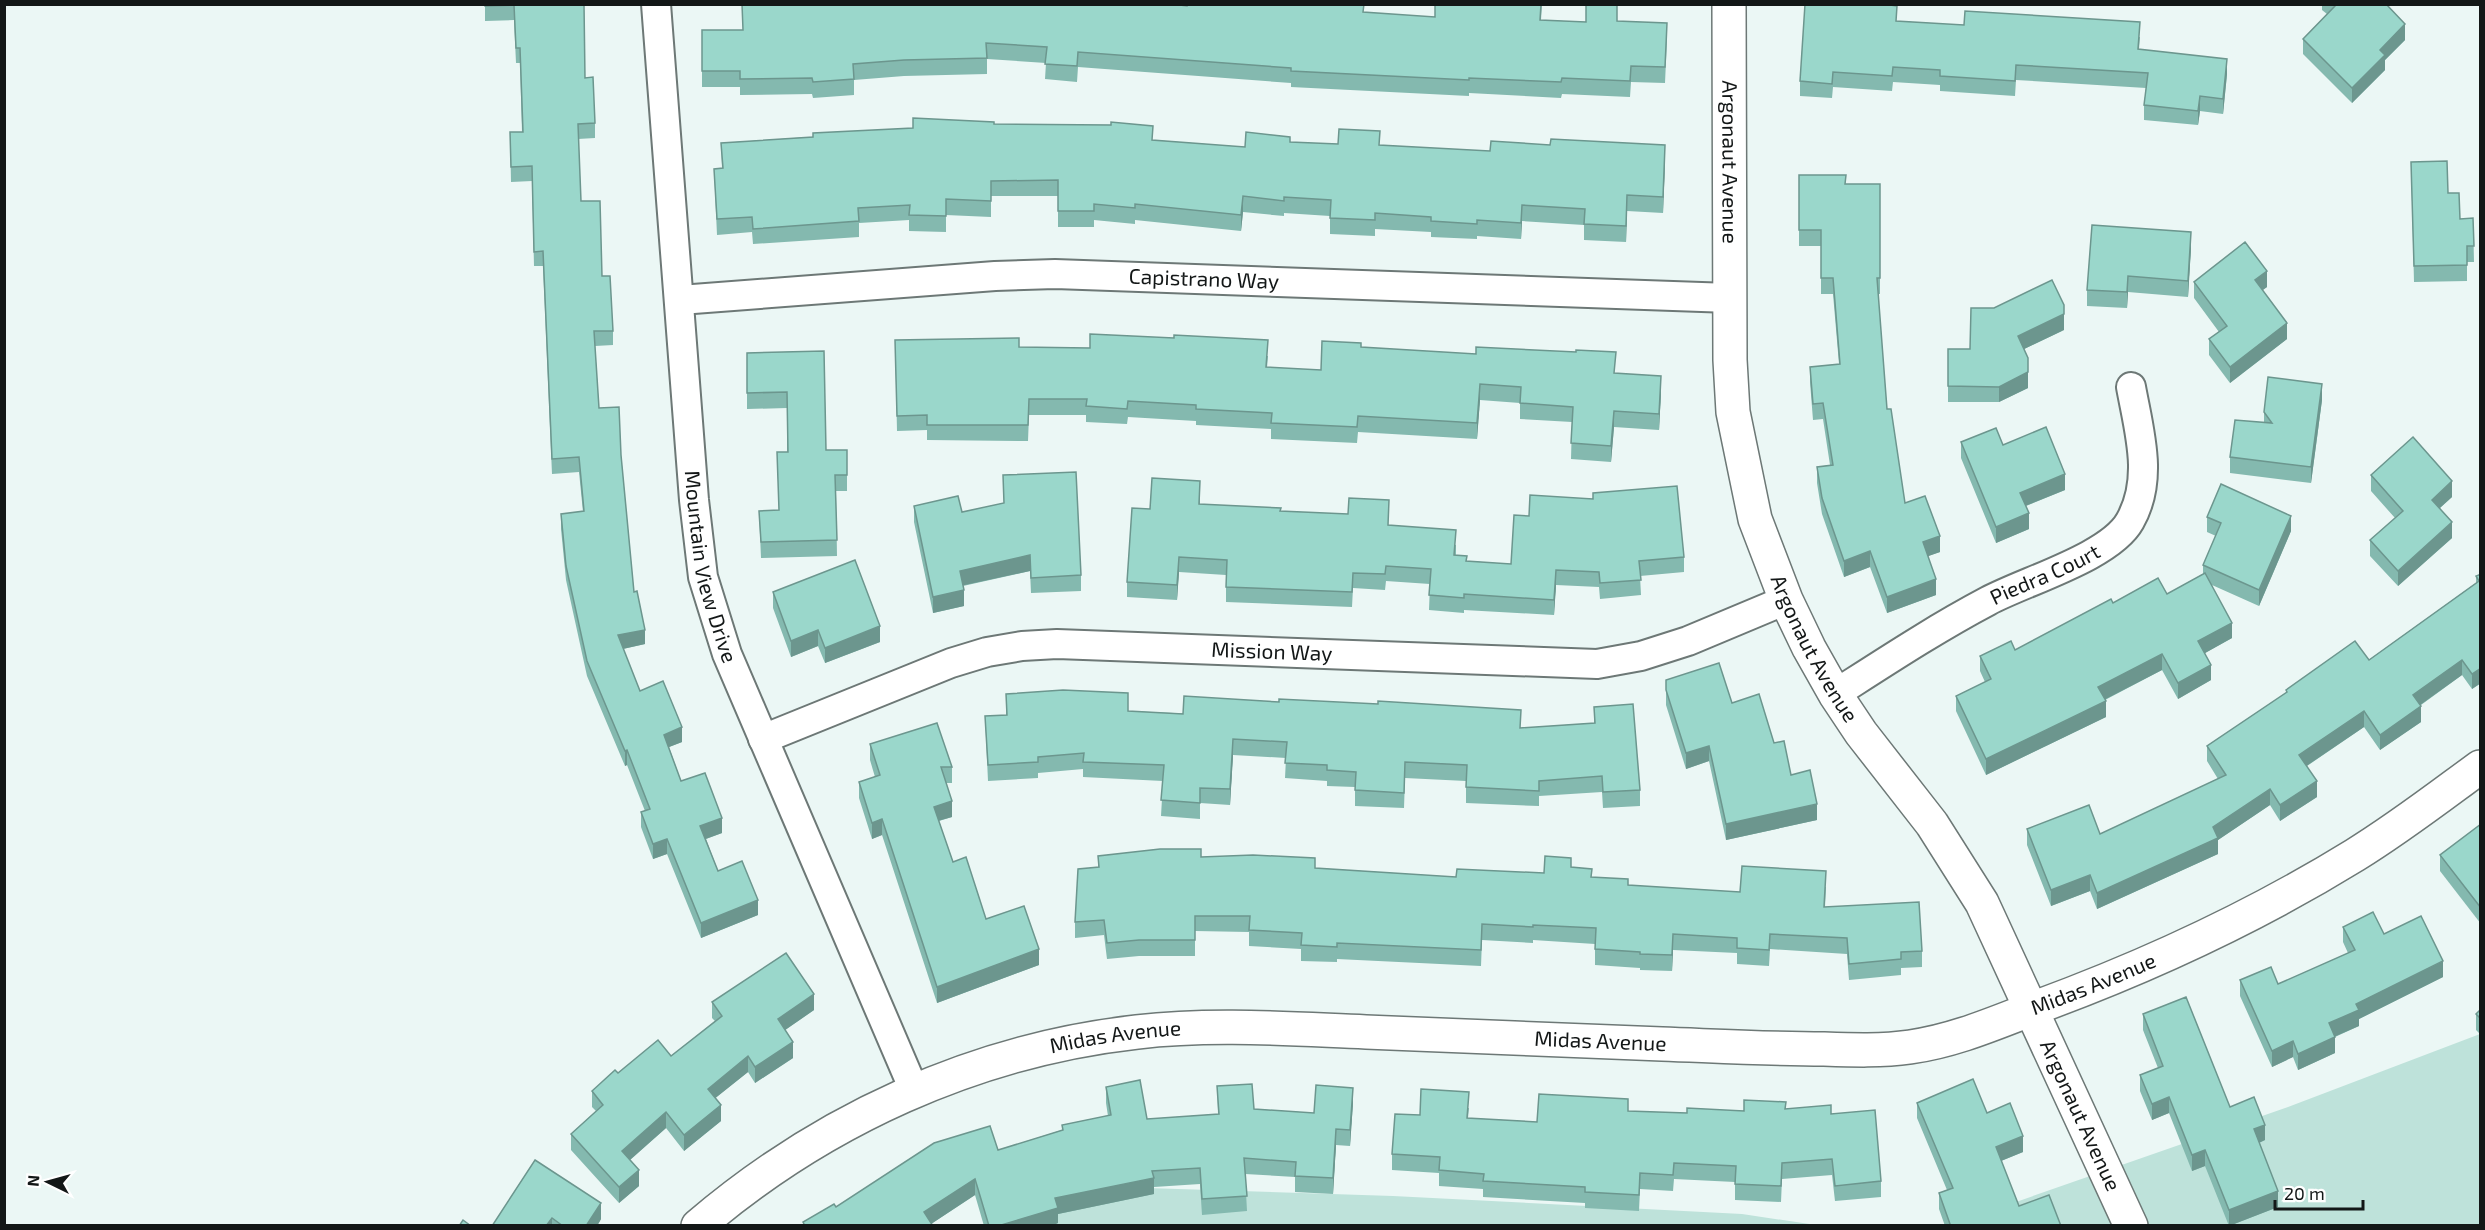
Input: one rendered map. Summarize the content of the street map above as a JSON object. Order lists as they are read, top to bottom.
{
  "streets": {
    "street": [
      "Argonaut Avenue",
      "Capistrano Way",
      "Mountain View Drive",
      "Piedra Court",
      "Mission Way",
      "Midas Avenue"
    ]
  },
  "crossings": [
    ["Argonaut Avenue", "Capistrano Way"],
    ["Argonaut Avenue", "Piedra Court"],
    ["Argonaut Avenue", "Mission Way"],
    ["Argonaut Avenue", "Midas Avenue"],
    ["Capistrano Way", "Mountain View Drive"],
    ["Mountain View Drive", "Mission Way"],
    ["Mountain View Drive", "Midas Avenue"]
  ],
  "scale_bar": "20 m",
  "north": "left"
}
